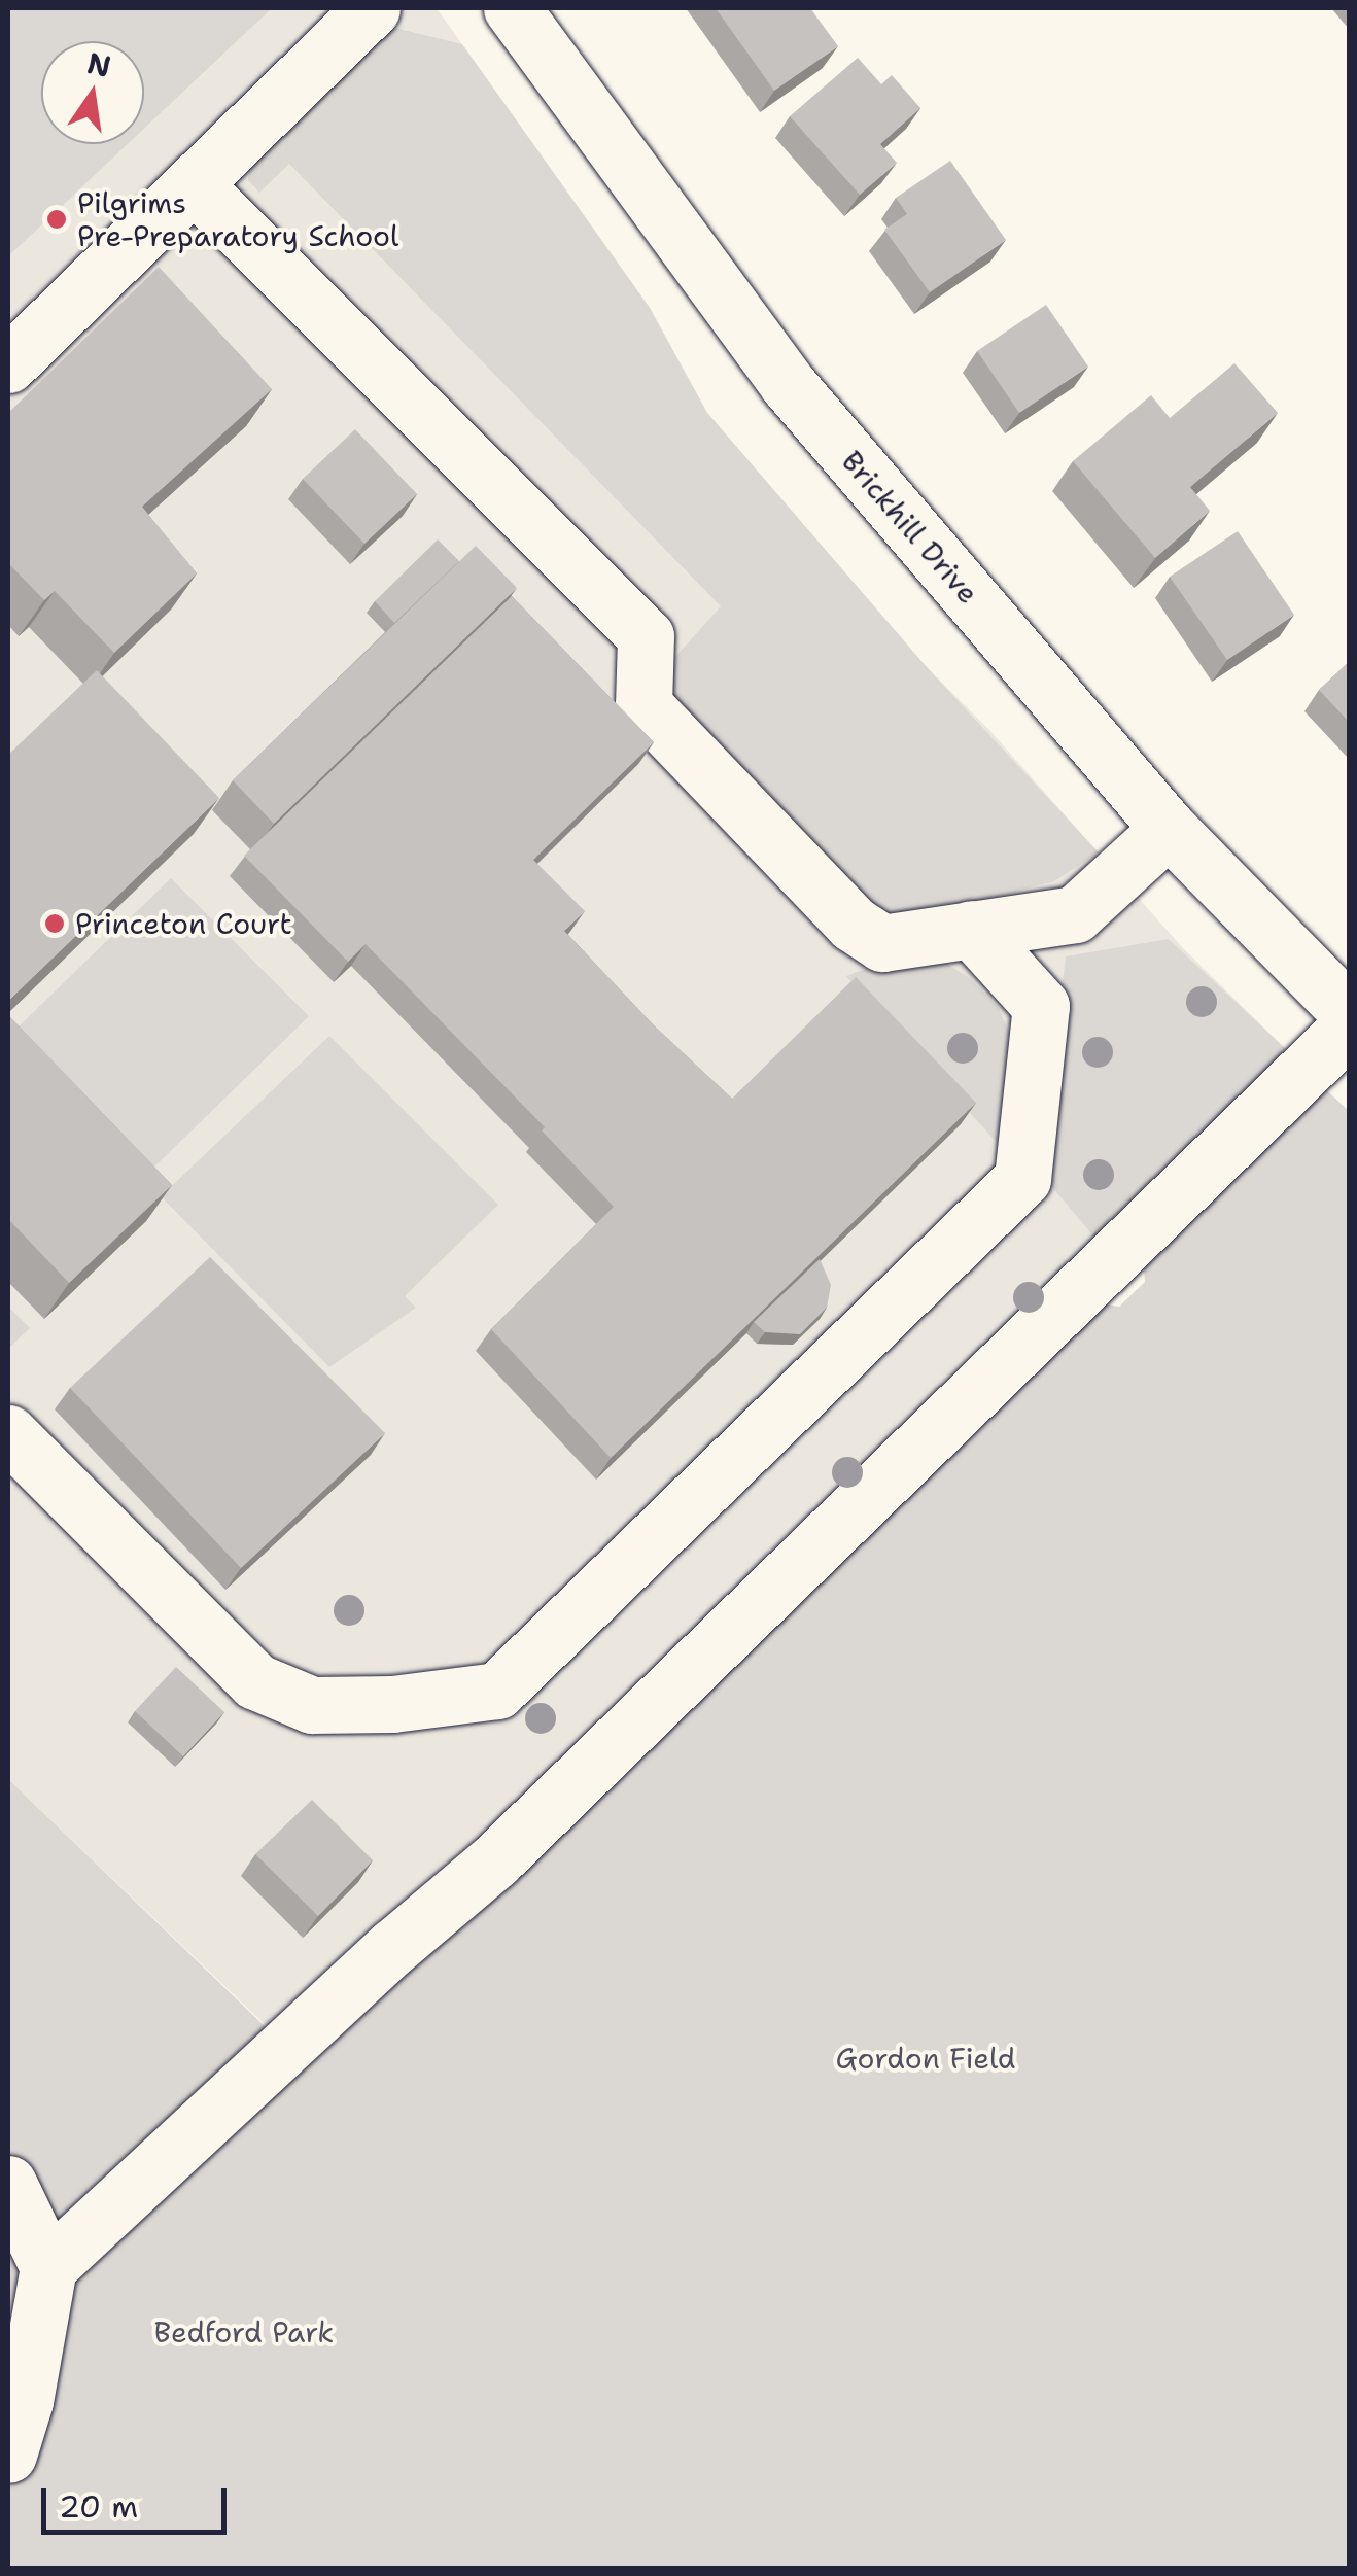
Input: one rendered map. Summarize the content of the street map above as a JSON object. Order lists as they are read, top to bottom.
{
  "streets": {
    "street": ["Brickhill Drive"]
  },
  "parks": ["Gordon Field", "Bedford Park"],
  "places": ["Pilgrims Pre-Preparatory School", "Princeton Court"],
  "scale_bar": "20 m",
  "north": "top"
}
